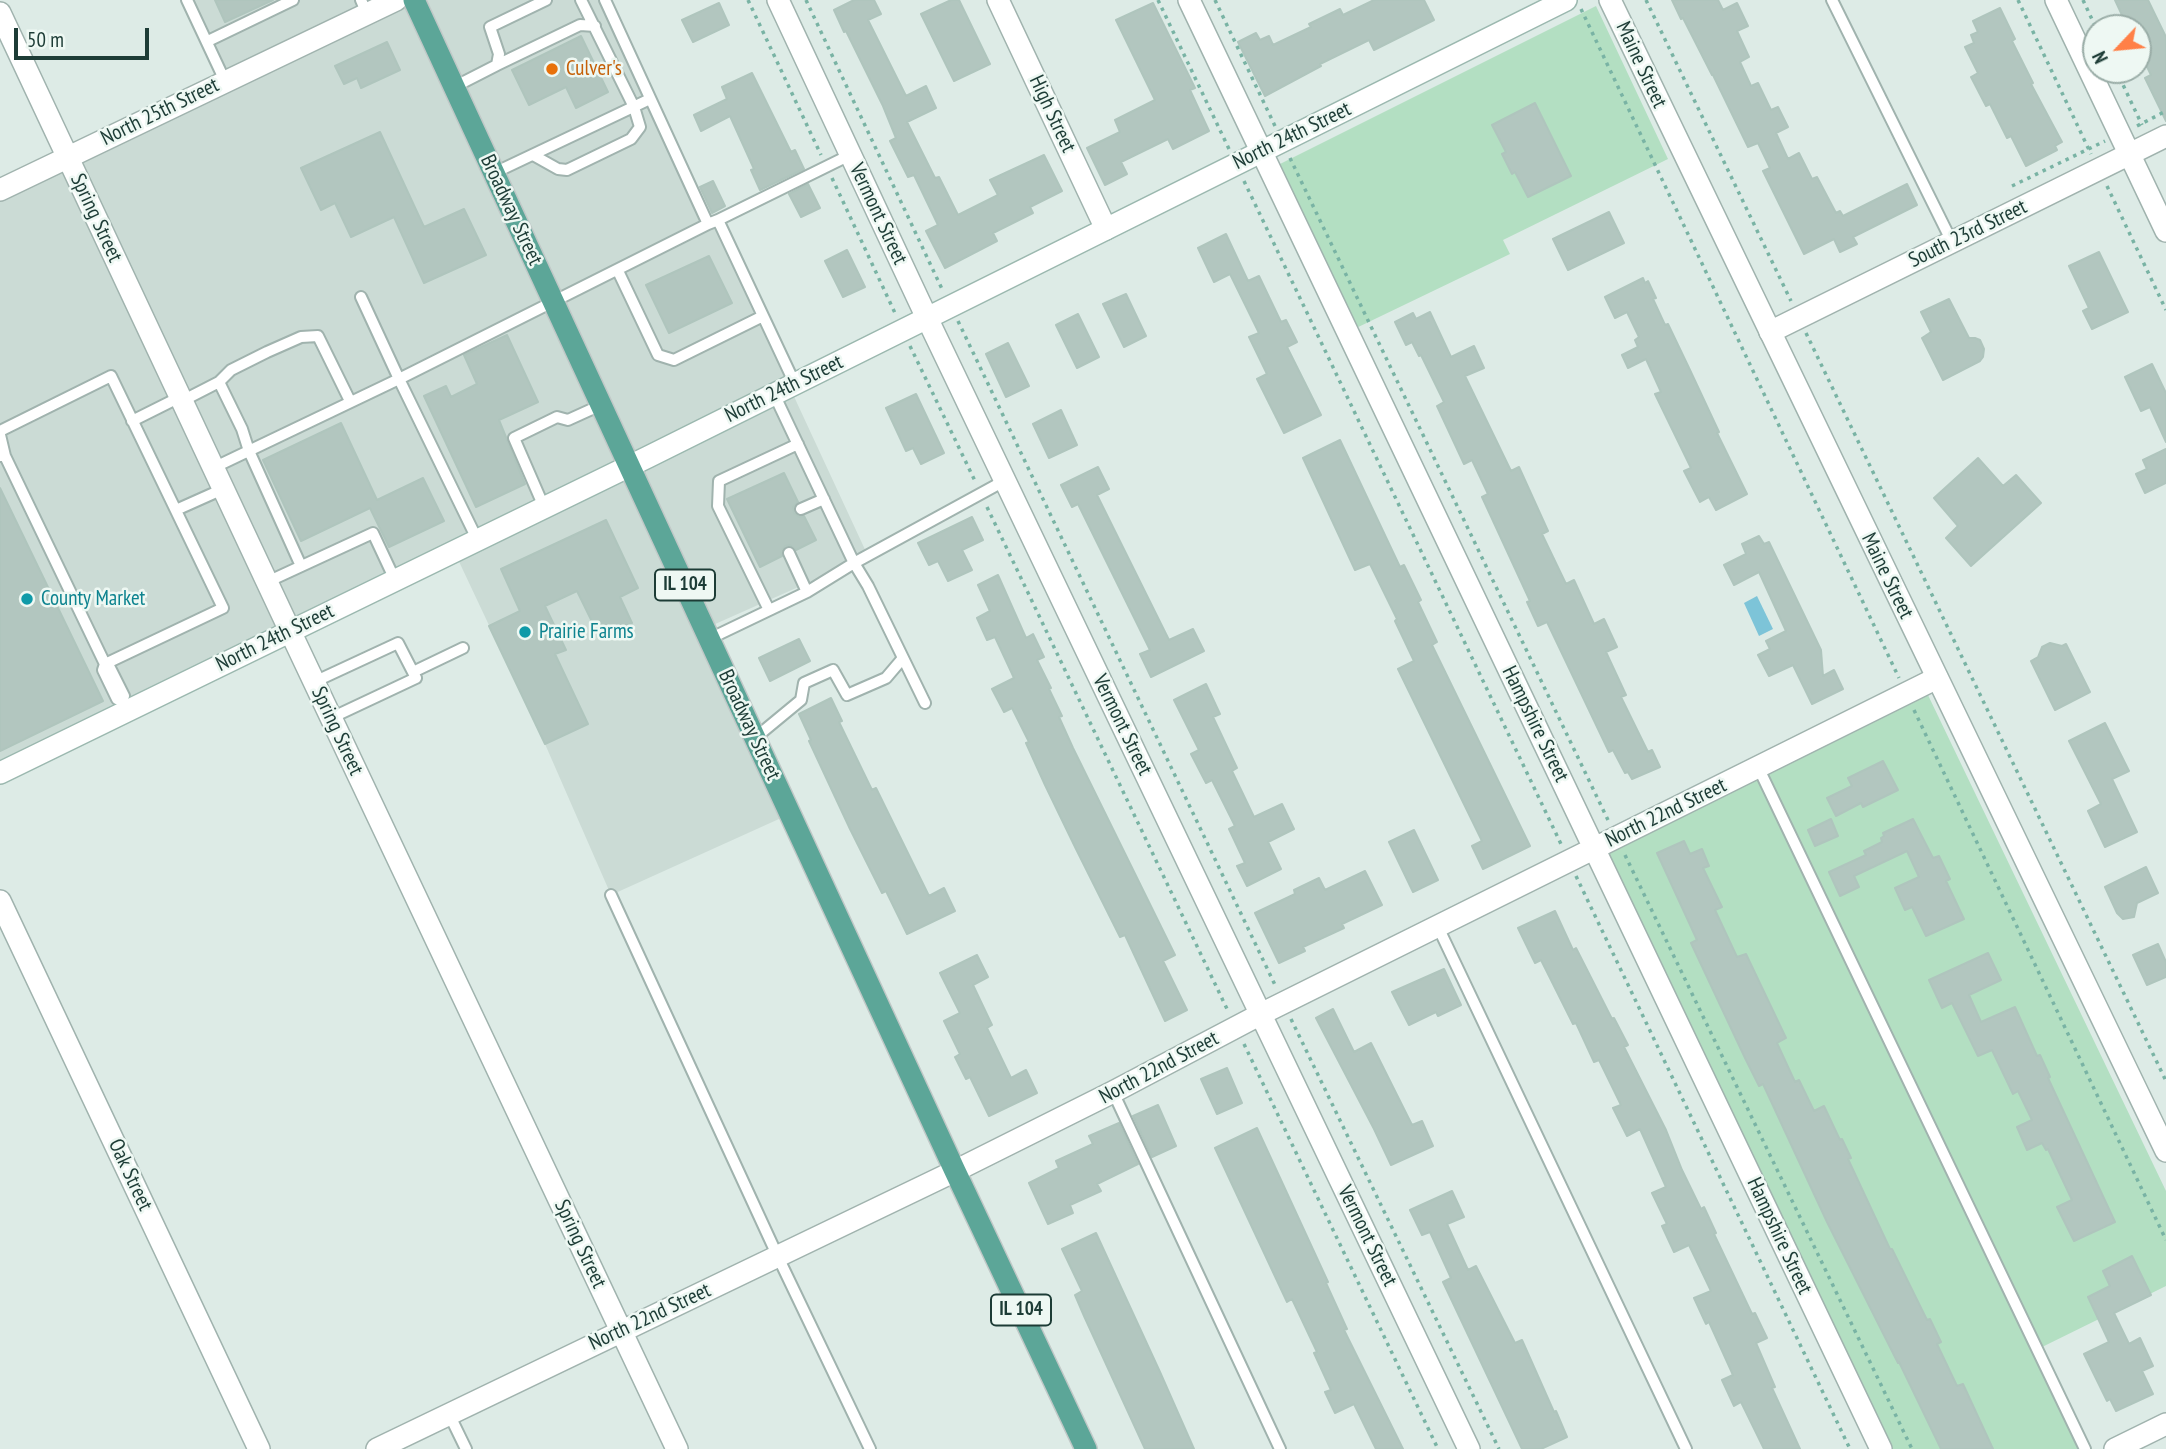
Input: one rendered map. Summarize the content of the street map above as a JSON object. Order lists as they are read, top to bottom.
{
  "streets": {
    "main road": ["Broadway Street", "IL 104"],
    "street": [
      "Maine Street",
      "North 25th Street",
      "High Street",
      "North 24th Street",
      "Vermont Street",
      "Spring Street",
      "South 23rd Street",
      "Hampshire Street",
      "North 22nd Street",
      "Oak Street"
    ]
  },
  "crossings": [
    ["Maine Street", "South 23rd Street"],
    ["Maine Street", "North 22nd Street"],
    ["North 25th Street", "Spring Street"],
    ["High Street", "North 24th Street"],
    ["North 24th Street", "Broadway Street"],
    ["North 24th Street", "Vermont Street"],
    ["North 24th Street", "Spring Street"],
    ["North 24th Street", "Hampshire Street"],
    ["Broadway Street", "North 22nd Street"],
    ["Vermont Street", "North 22nd Street"],
    ["Spring Street", "North 22nd Street"],
    ["Hampshire Street", "North 22nd Street"]
  ],
  "places": ["Culver's", "County Market", "Prairie Farms"],
  "scale_bar": "50 m",
  "north": "bottom left"
}
